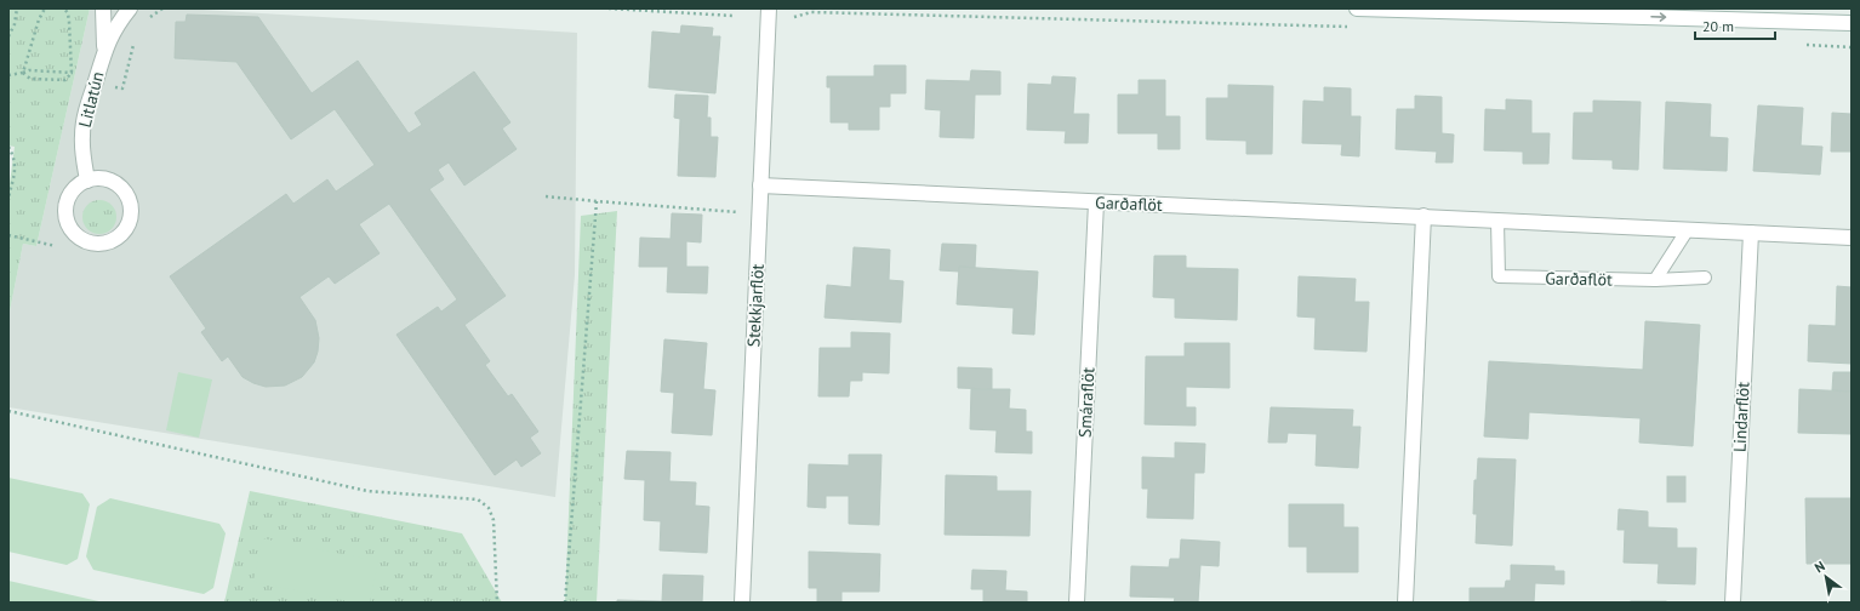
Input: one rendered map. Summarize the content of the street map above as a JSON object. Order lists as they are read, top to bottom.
{
  "streets": {
    "street": [
      "Litlatún",
      "Garðaflöt",
      "Stekkjarflöt",
      "Smáraflöt",
      "Lindarflöt"
    ]
  },
  "crossings": [
    ["Garðaflöt", "Stekkjarflöt"],
    ["Garðaflöt", "Smáraflöt"],
    ["Garðaflöt", "Lindarflöt"]
  ],
  "scale_bar": "20 m",
  "north": "top left"
}
